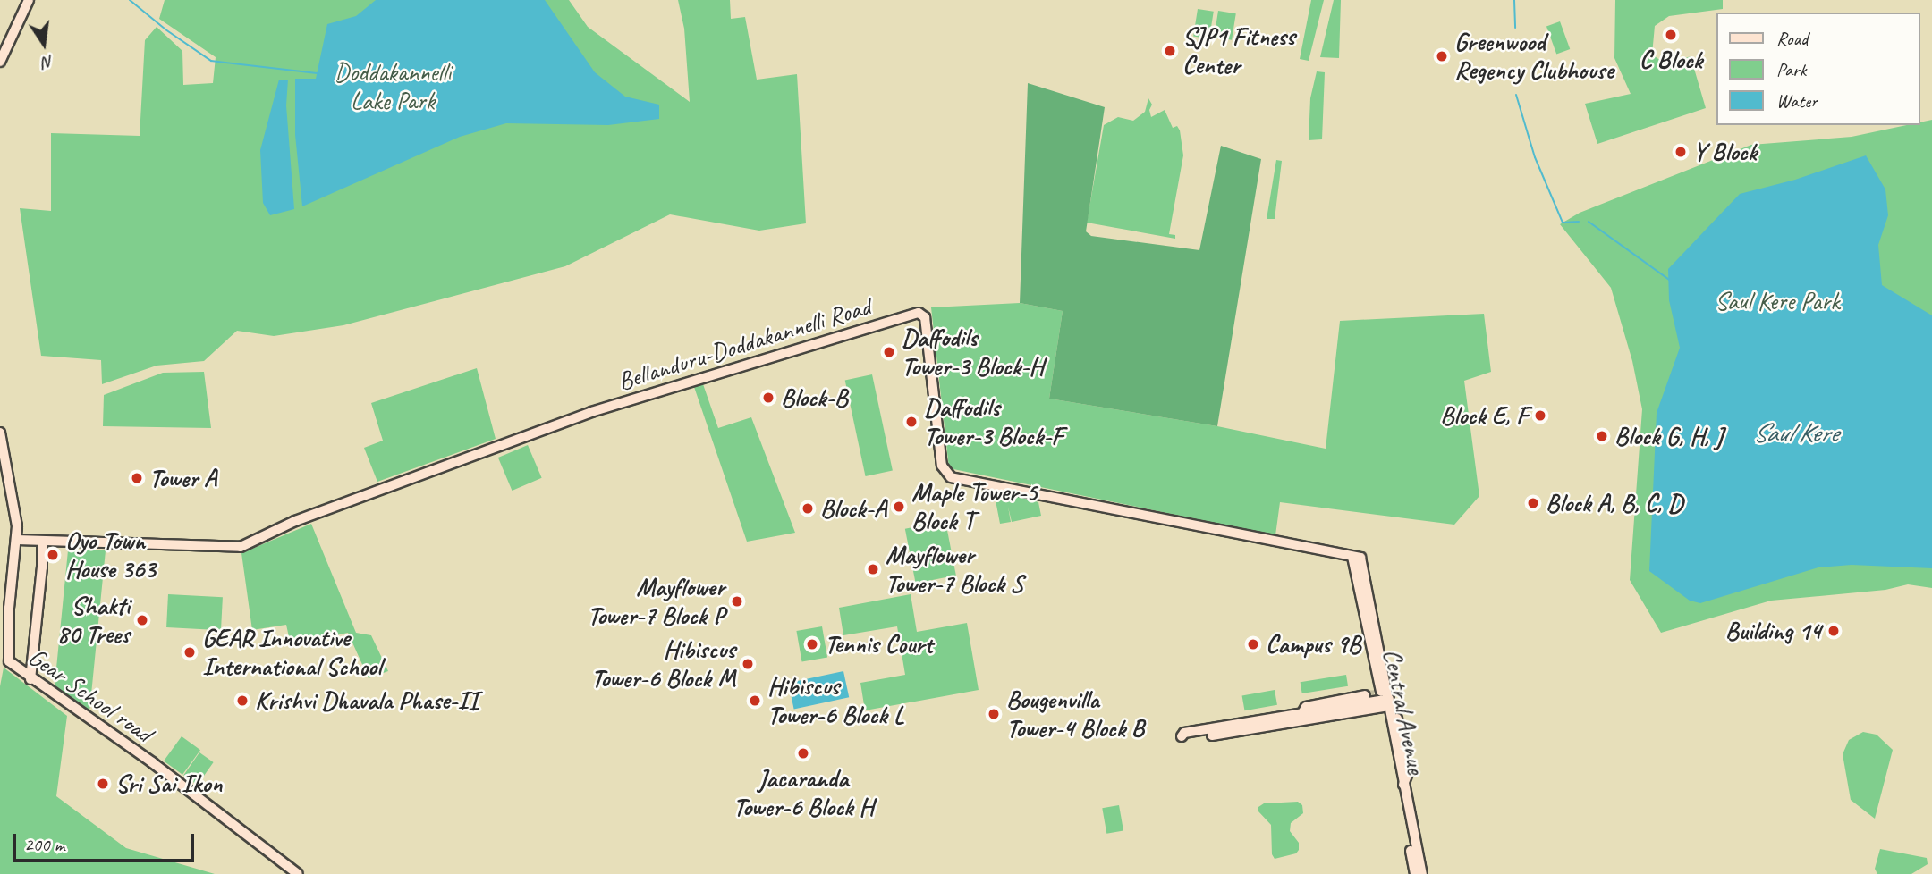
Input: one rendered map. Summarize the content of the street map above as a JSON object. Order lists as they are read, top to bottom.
{
  "streets": {
    "street": ["Bellanduru-Doddakannelli Road", "Gear School road", "Central Avenue"]
  },
  "crossings": [
    ["Bellanduru-Doddakannelli Road", "Gear School road"],
    ["Bellanduru-Doddakannelli Road", "Central Avenue"]
  ],
  "water": ["Saul Kere"],
  "parks": ["Doddakannelli Lake Park", "Saul Kere Park"],
  "places": [
    "C Block",
    "SJP1 Fitness Center",
    "Greenwood Regency Clubhouse",
    "Y Block",
    "Daffodils Tower-3 Block-H",
    "Block-B",
    "Block E, F",
    "Daffodils Tower-3 Block-F",
    "Block G, H, J",
    "Tower A",
    "Block A, B, C, D",
    "Maple Tower-5 Block T",
    "Block-A",
    "Oyo Town House 363",
    "Mayflower Tower-7 Block S",
    "Mayflower Tower-7 Block P",
    "Shakti 80 Trees",
    "Building 14",
    "Tennis Court",
    "Campus 9B",
    "GEAR Innovative International School",
    "Hibiscus Tower-6 Block M",
    "Krishvi Dhavala Phase-II",
    "Hibiscus Tower-6 Block L",
    "Bougenvilla Tower-4 Block B",
    "Jacaranda Tower-6 Block H",
    "Sri Sai Ikon"
  ],
  "legend": ["Road", "Park", "Water"],
  "scale_bar": "200 m",
  "north": "bottom"
}
